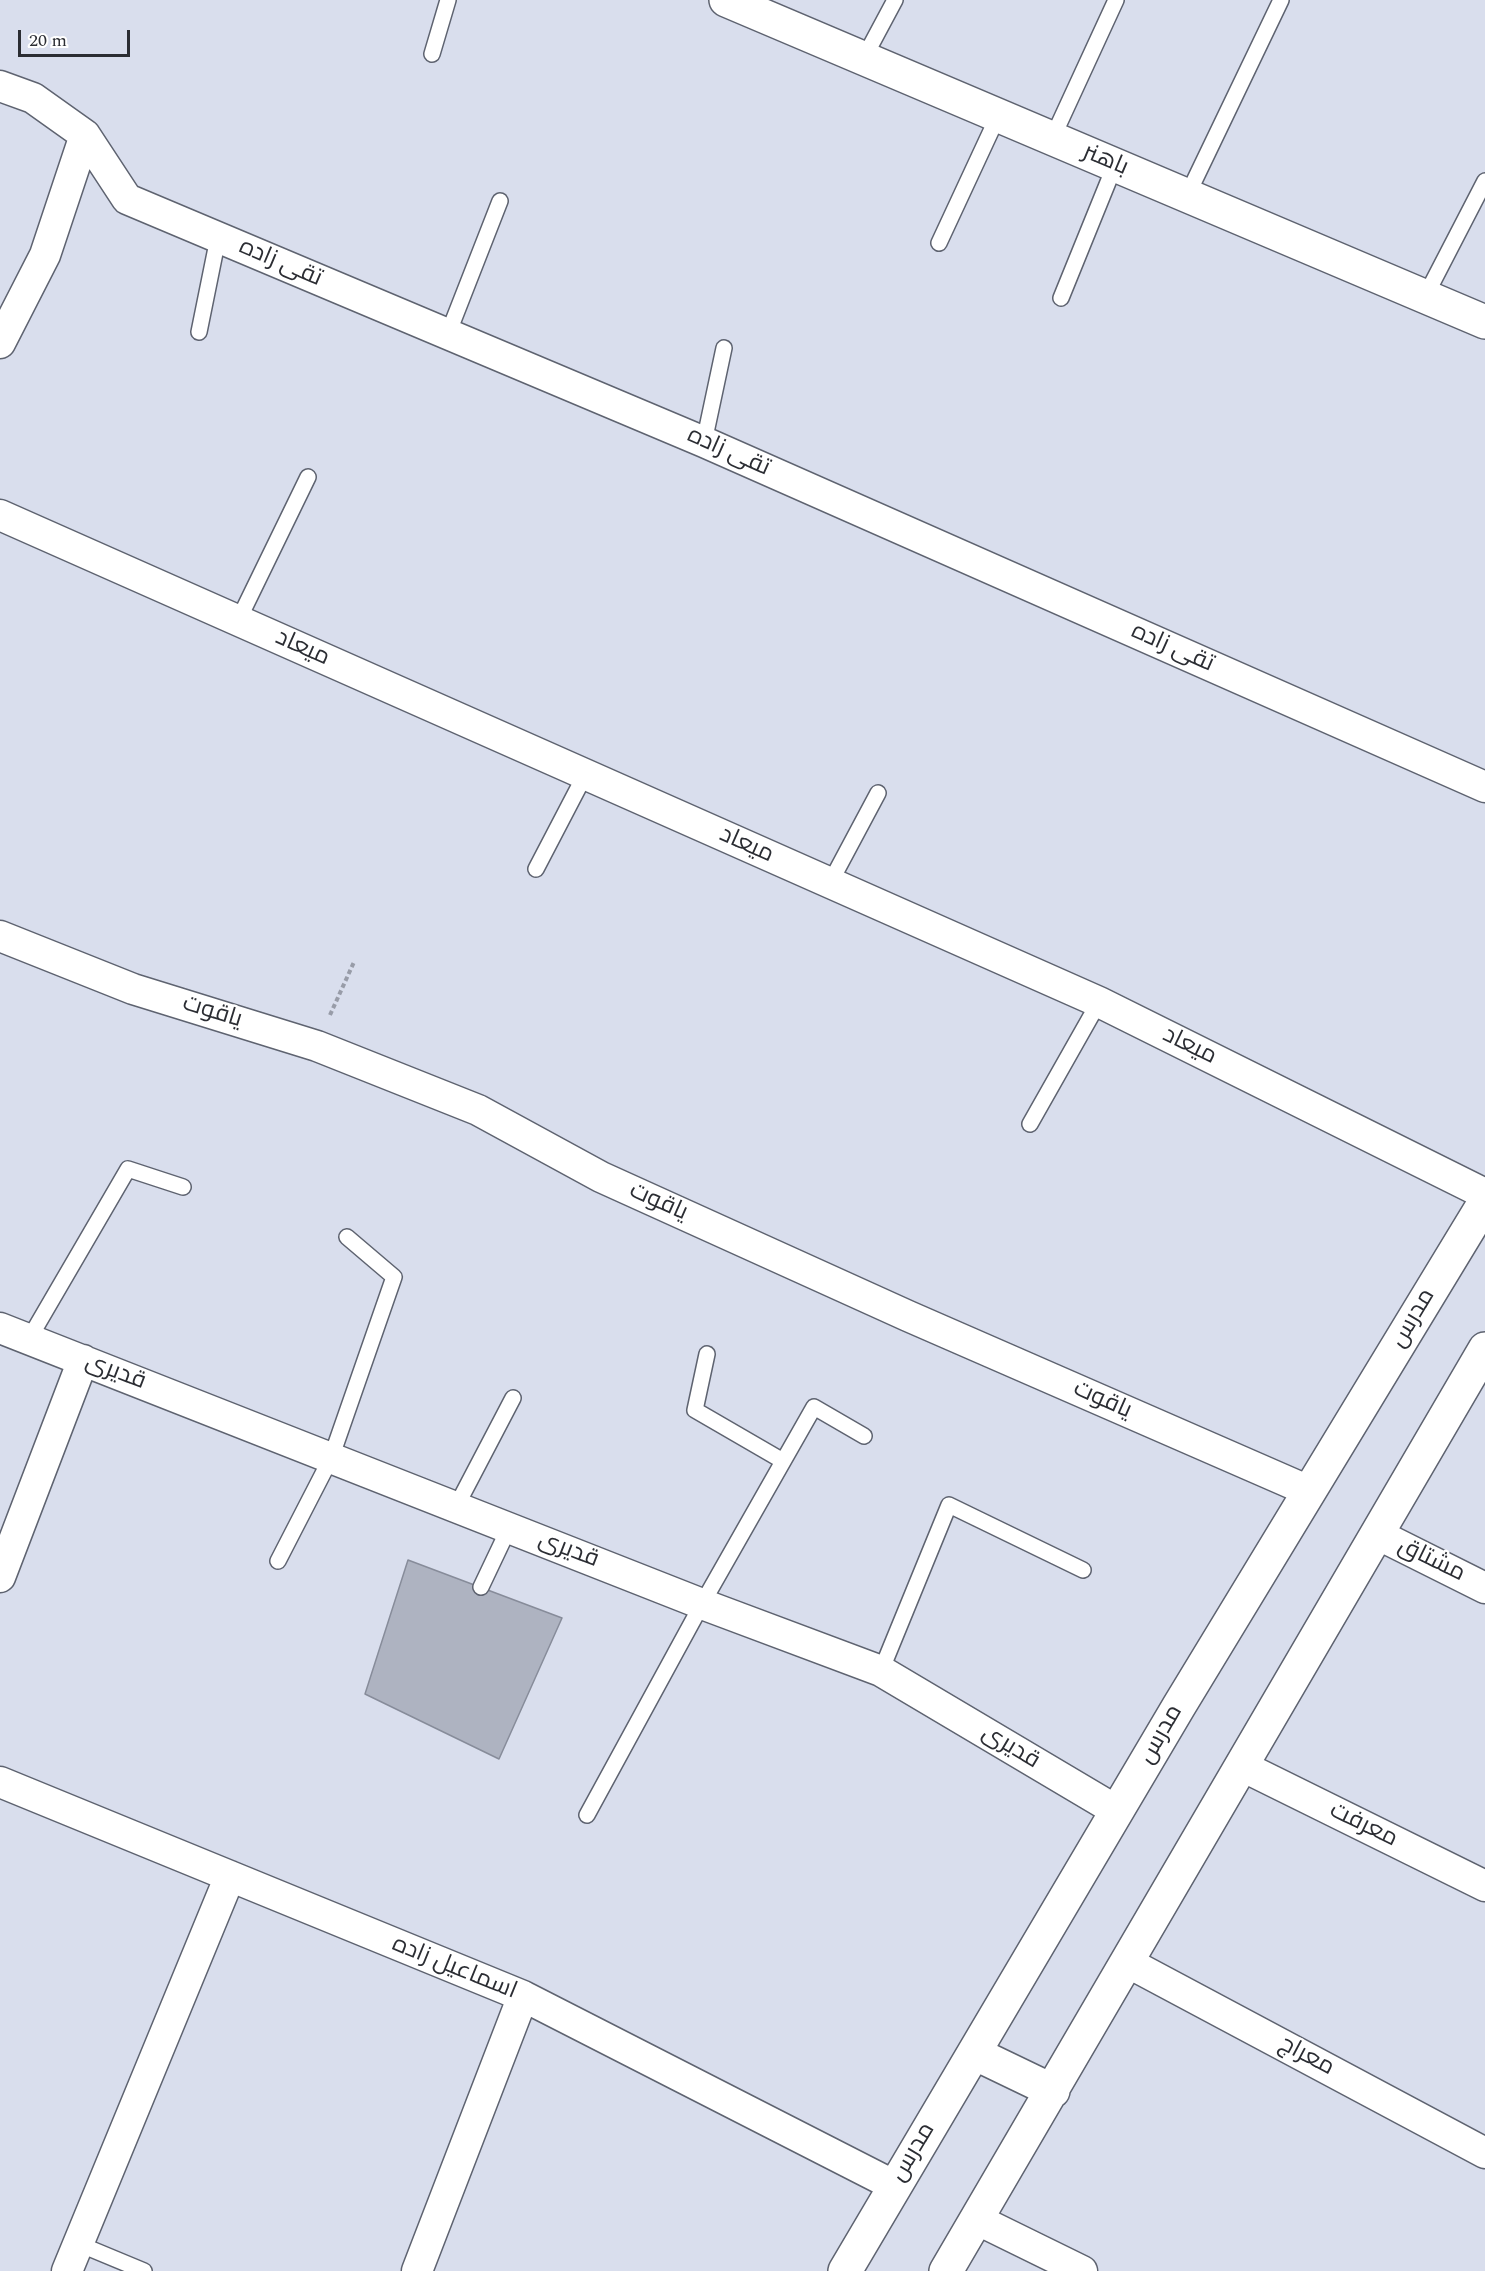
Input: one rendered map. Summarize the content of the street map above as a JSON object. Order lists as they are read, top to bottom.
{
  "streets": {
    "street": [
      "باهنر",
      "تقی زاده",
      "میعاد",
      "یاقوت",
      "مدرس",
      "قدیری",
      "مشتاق",
      "معرفت",
      "اسماعیل زاده",
      "معراج"
    ]
  },
  "crossings": [
    ["یاقوت", "مدرس"],
    ["مدرس", "قدیری"],
    ["مدرس", "اسماعیل زاده"]
  ],
  "scale_bar": "20 m"
}
